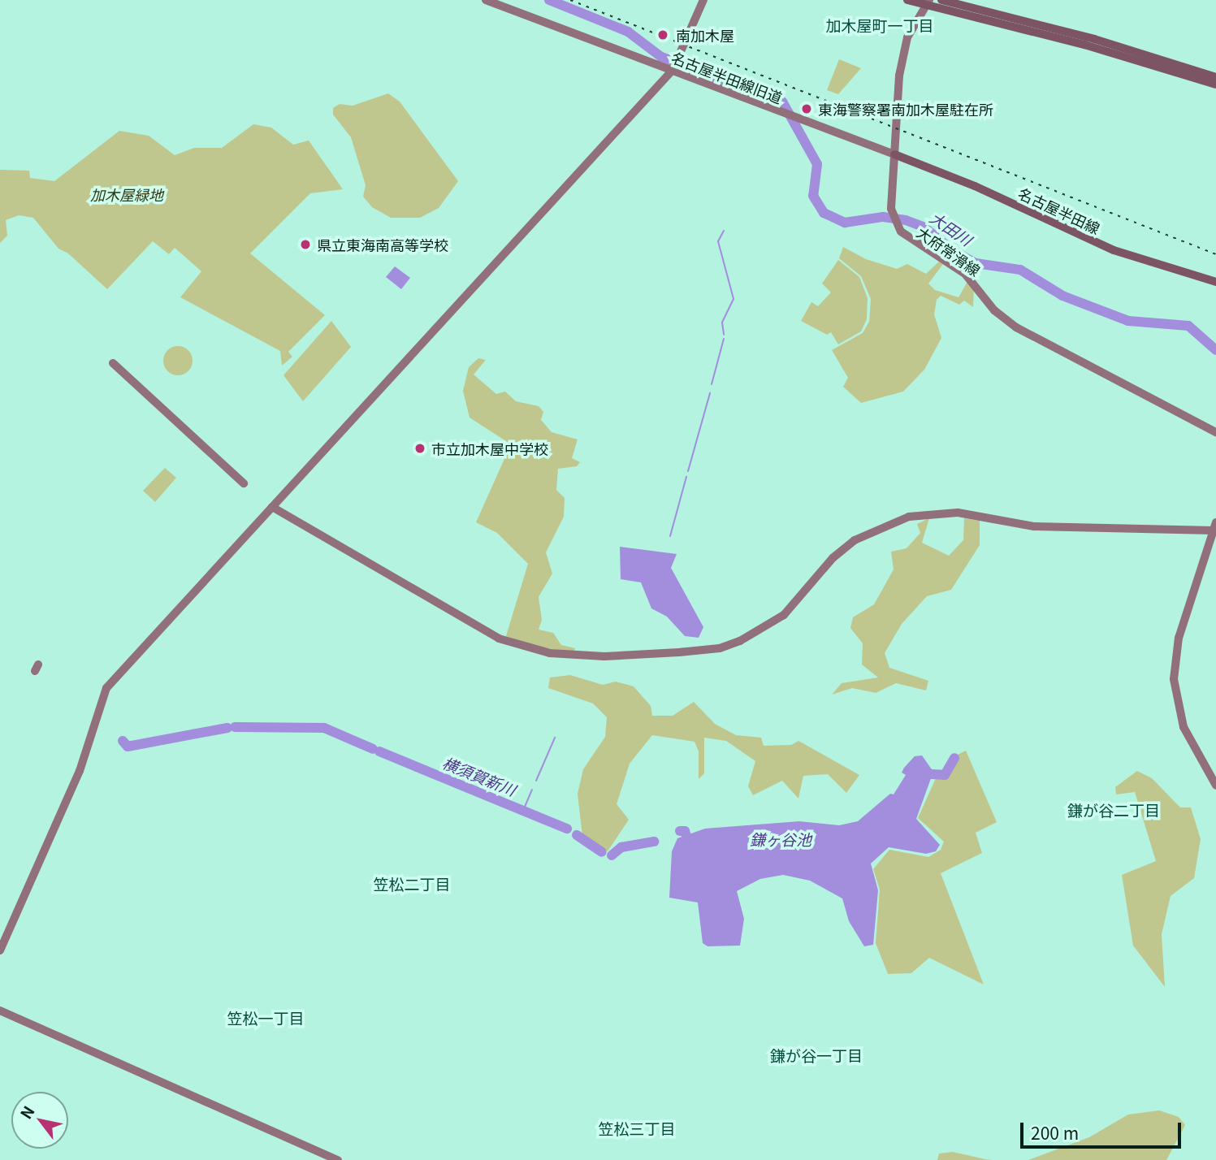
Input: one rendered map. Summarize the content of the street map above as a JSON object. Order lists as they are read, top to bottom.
{
  "streets": {
    "main road": ["名古屋半田線"],
    "street": ["名古屋半田線旧道", "大府常滑線"]
  },
  "crossings": [
    ["名古屋半田線旧道", "名古屋半田線"],
    ["名古屋半田線旧道", "大府常滑線"],
    ["名古屋半田線", "大府常滑線"]
  ],
  "districts": [
    "加木屋町一丁目",
    "鎌が谷二丁目",
    "笠松二丁目",
    "笠松一丁目",
    "鎌が谷一丁目",
    "笠松三丁目"
  ],
  "water": ["大田川", "横須賀新川", "鎌ヶ谷池"],
  "parks": ["加木屋緑地"],
  "places": [
    "南加木屋",
    "東海警察署南加木屋駐在所",
    "県立東海南高等学校",
    "市立加木屋中学校"
  ],
  "scale_bar": "200 m",
  "north": "top left"
}
